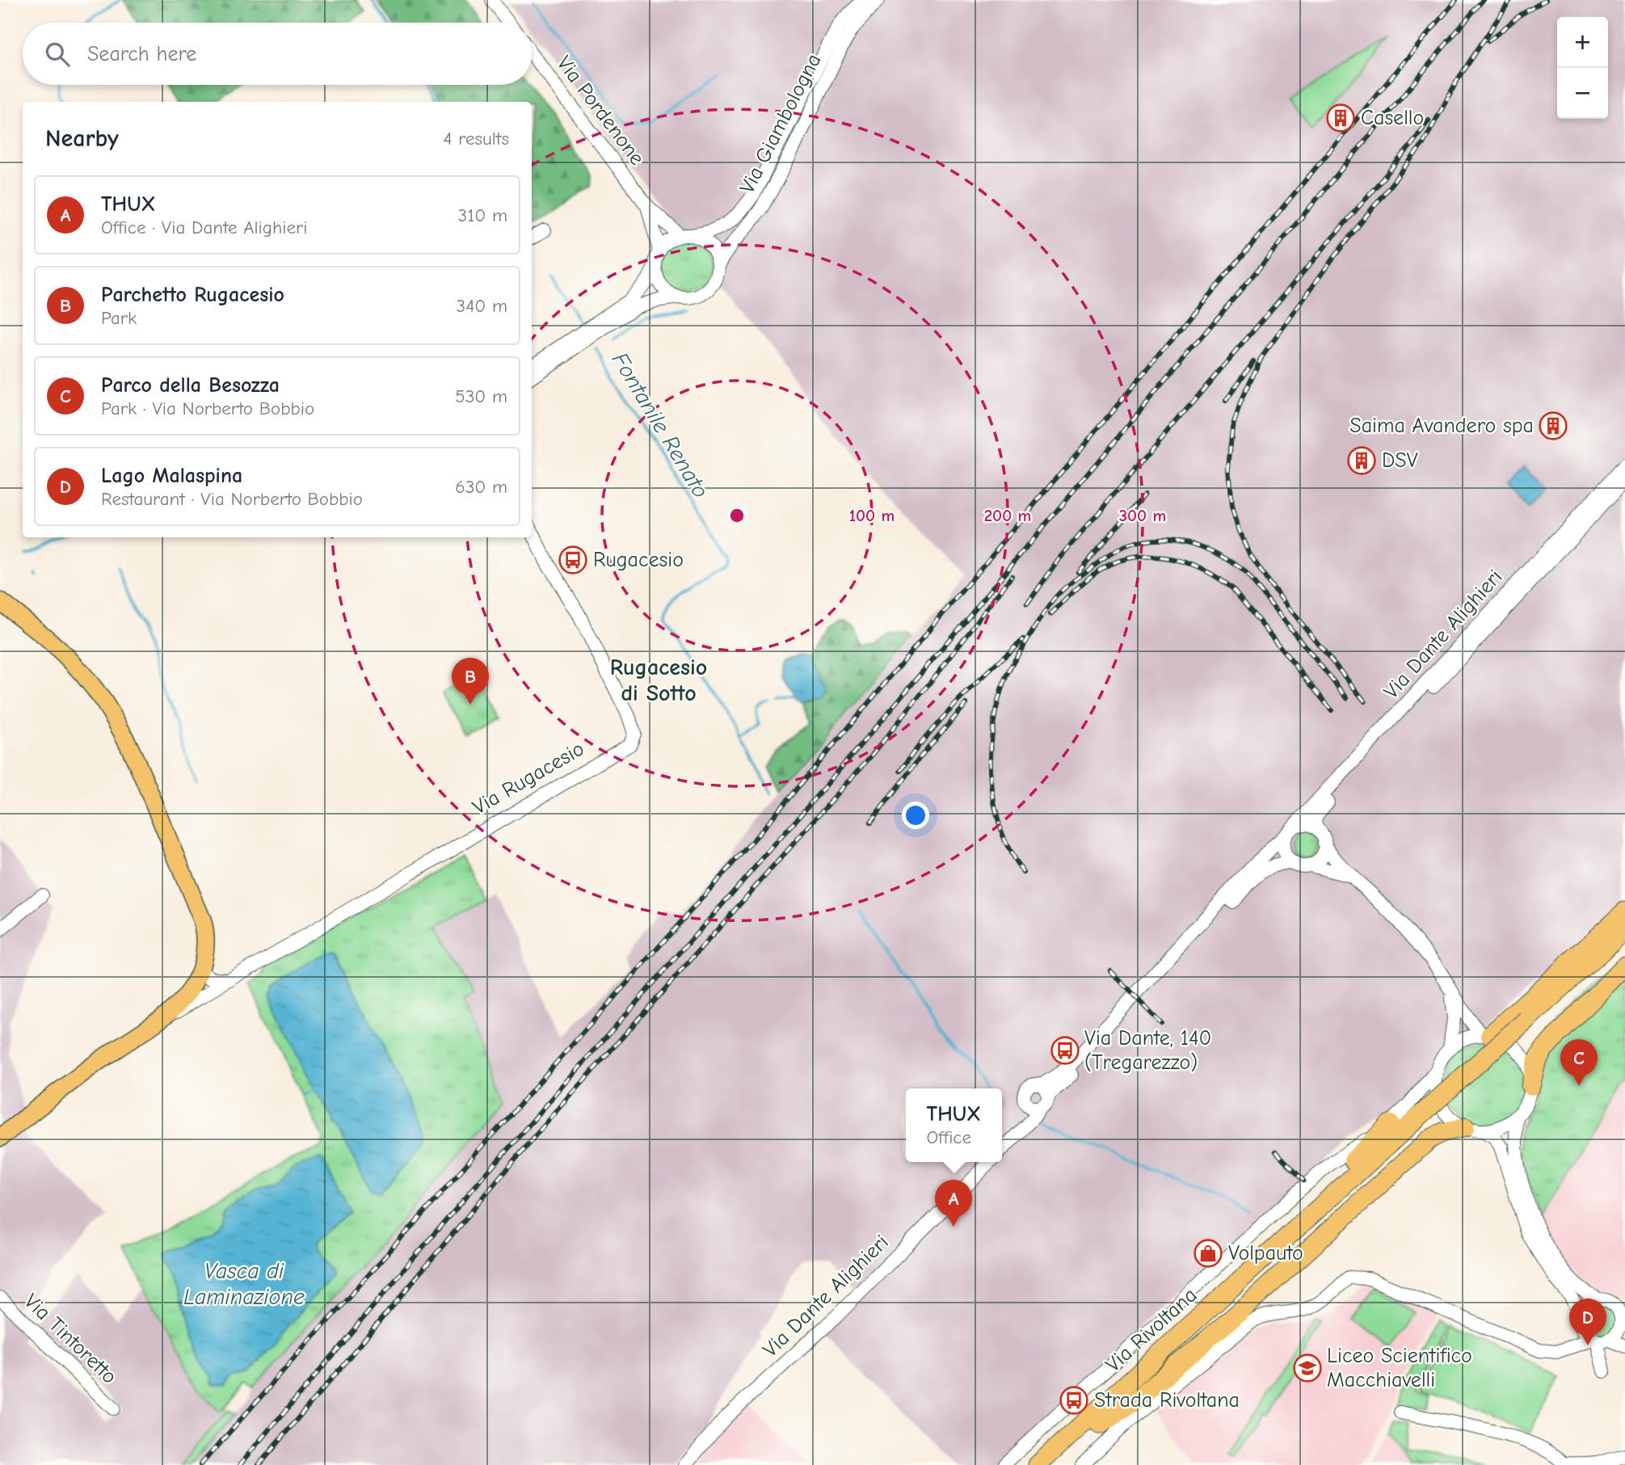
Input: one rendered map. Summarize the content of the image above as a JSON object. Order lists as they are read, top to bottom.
{
  "streets": {
    "highway": ["Via Rivoltana"],
    "street": [
      "Via Pordenone",
      "Via Giambologna",
      "Via Dante Alighieri",
      "Via Rugacesio",
      "Via Tintoretto"
    ]
  },
  "crossings": [
    ["Via Pordenone", "Via Giambologna"]
  ],
  "districts": ["Rugacesio di Sotto"],
  "water": ["Fontanile Renato", "Vasca di Laminazione"],
  "places": {
    "building": ["Casello", "Saima Avandero spa", "DSV"],
    "bus stop": ["Rugacesio", "Via Dante, 140 (Tregarezzo)", "Strada Rivoltana"],
    "shop": ["Volpauto"],
    "school or university": ["Liceo Scientifico Macchiavelli"]
  },
  "page": {
    "map_buttons": ["+", "−"],
    "search": "Search here",
    "heading": ["Nearby", "4 results"],
    "list": [
      {
        "mark": "A",
        "name": "THUX",
        "note": "Office · Via Dante Alighieri",
        "value": "310 m"
      },
      {
        "mark": "B",
        "name": "Parchetto Rugacesio",
        "note": "Park",
        "value": "340 m"
      },
      {
        "mark": "C",
        "name": "Parco della Besozza",
        "note": "Park · Via Norberto Bobbio",
        "value": "530 m"
      },
      {
        "mark": "D",
        "name": "Lago Malaspina",
        "note": "Restaurant · Via Norberto Bobbio",
        "value": "630 m"
      }
    ],
    "pins": [
      "B",
      "C",
      "A",
      "D"
    ],
    "popup": ["THUX", "Office"]
  },
  "rings": ["100 m", "200 m", "300 m"]
}
